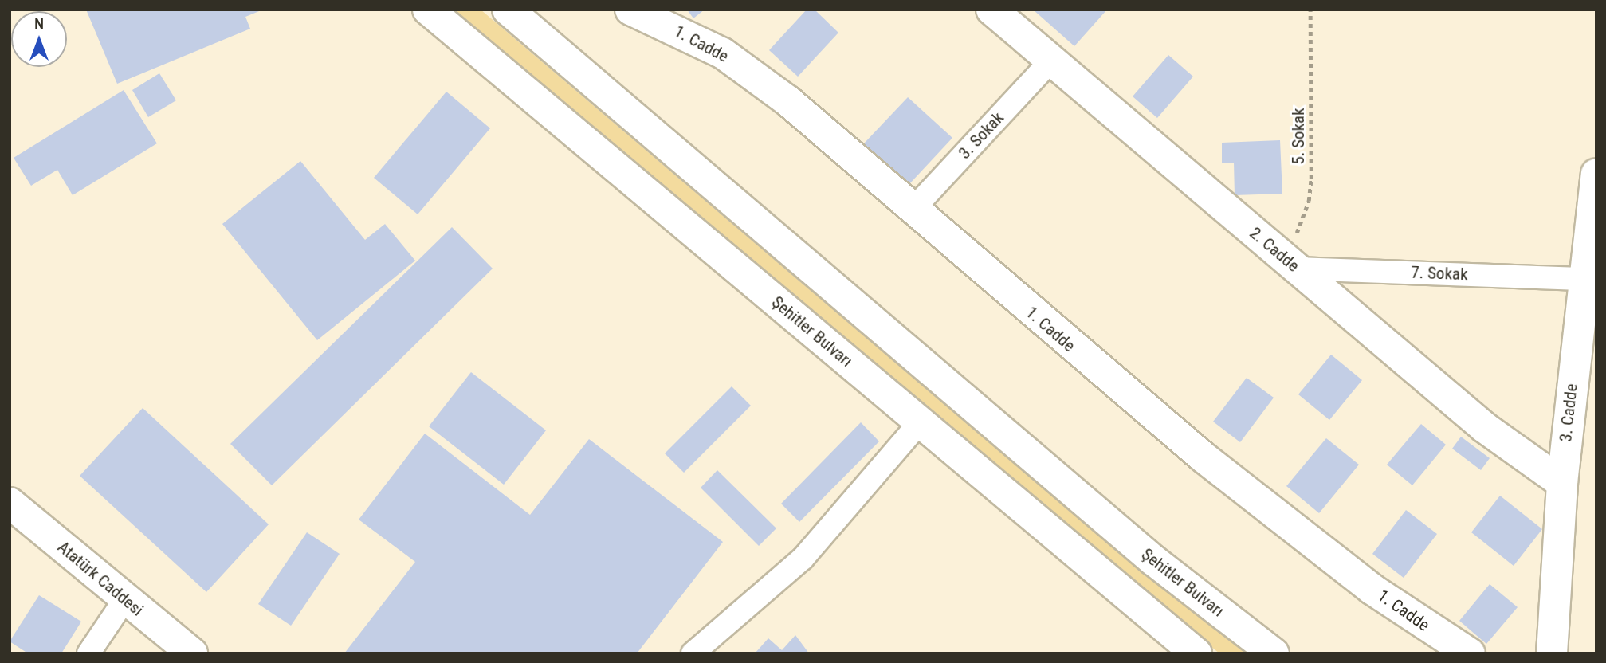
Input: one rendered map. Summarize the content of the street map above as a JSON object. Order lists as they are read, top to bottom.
{
  "streets": {
    "street": [
      "1. Cadde",
      "3. Sokak",
      "2. Cadde",
      "7. Sokak",
      "Şehitler Bulvarı",
      "3. Cadde",
      "Atatürk Caddesi"
    ],
    "path": ["5. Sokak"]
  },
  "crossings": [
    ["1. Cadde", "3. Sokak"],
    ["3. Sokak", "2. Cadde"],
    ["5. Sokak", "2. Cadde"],
    ["5. Sokak", "7. Sokak"],
    ["2. Cadde", "7. Sokak"],
    ["2. Cadde", "3. Cadde"],
    ["7. Sokak", "3. Cadde"]
  ],
  "north": "top"
}
